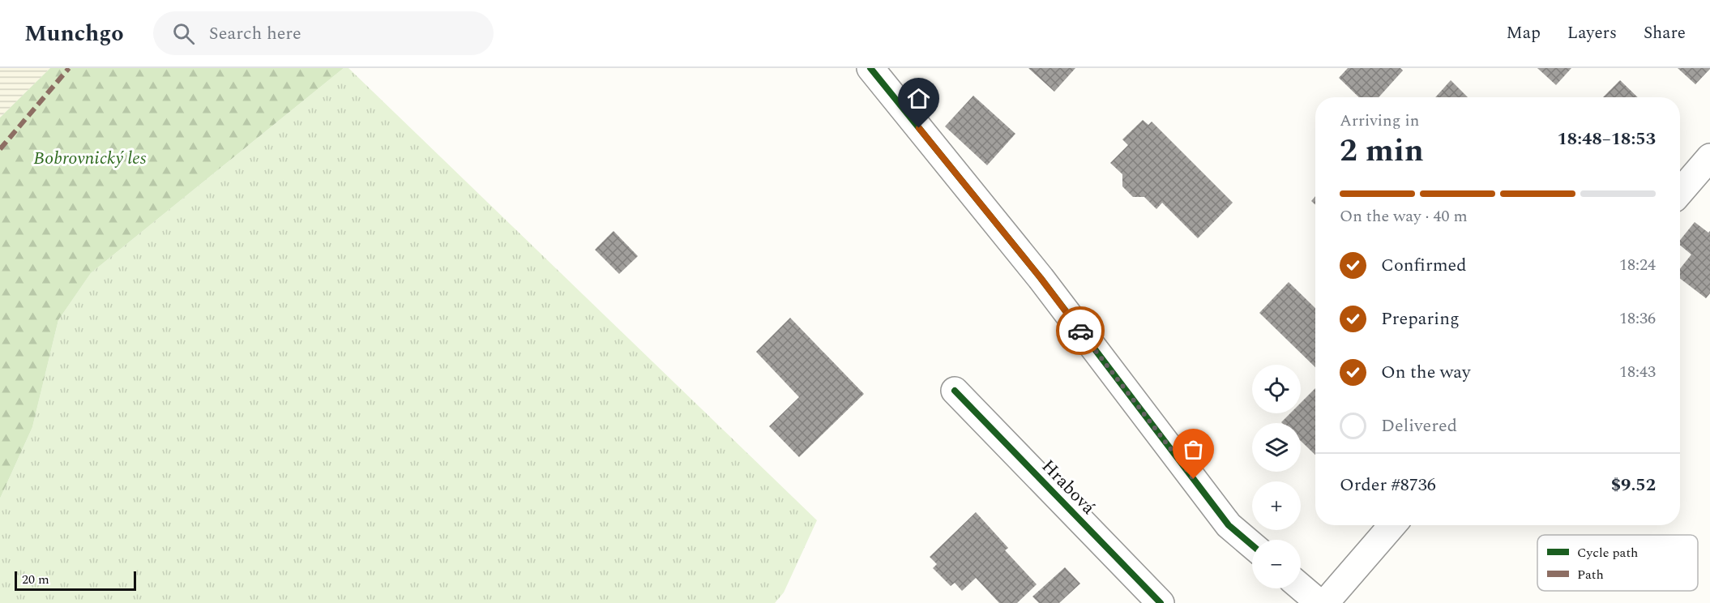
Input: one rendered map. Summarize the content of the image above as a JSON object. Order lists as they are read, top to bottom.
{
  "streets": {
    "street": ["Hrabová"]
  },
  "parks": ["Bobrovnický les"],
  "legend": ["Cycle path", "Path"],
  "scale_bar": "20 m",
  "page": {
    "header": "Munchgo",
    "search": "Search here",
    "nav": ["Map", "Layers", "Share"],
    "heading": ["2 min", "Arriving in", "18:48–18:53"],
    "panel": ["Order #8736", "$9.52"],
    "bar": "On the way · 40 m",
    "list": [
      ["Confirmed", "18:24"],
      ["Preparing", "18:36"],
      ["On the way", "18:43"],
      "Delivered"
    ],
    "map_buttons": ["+", "−"],
    "scale": "20 m"
  }
}
